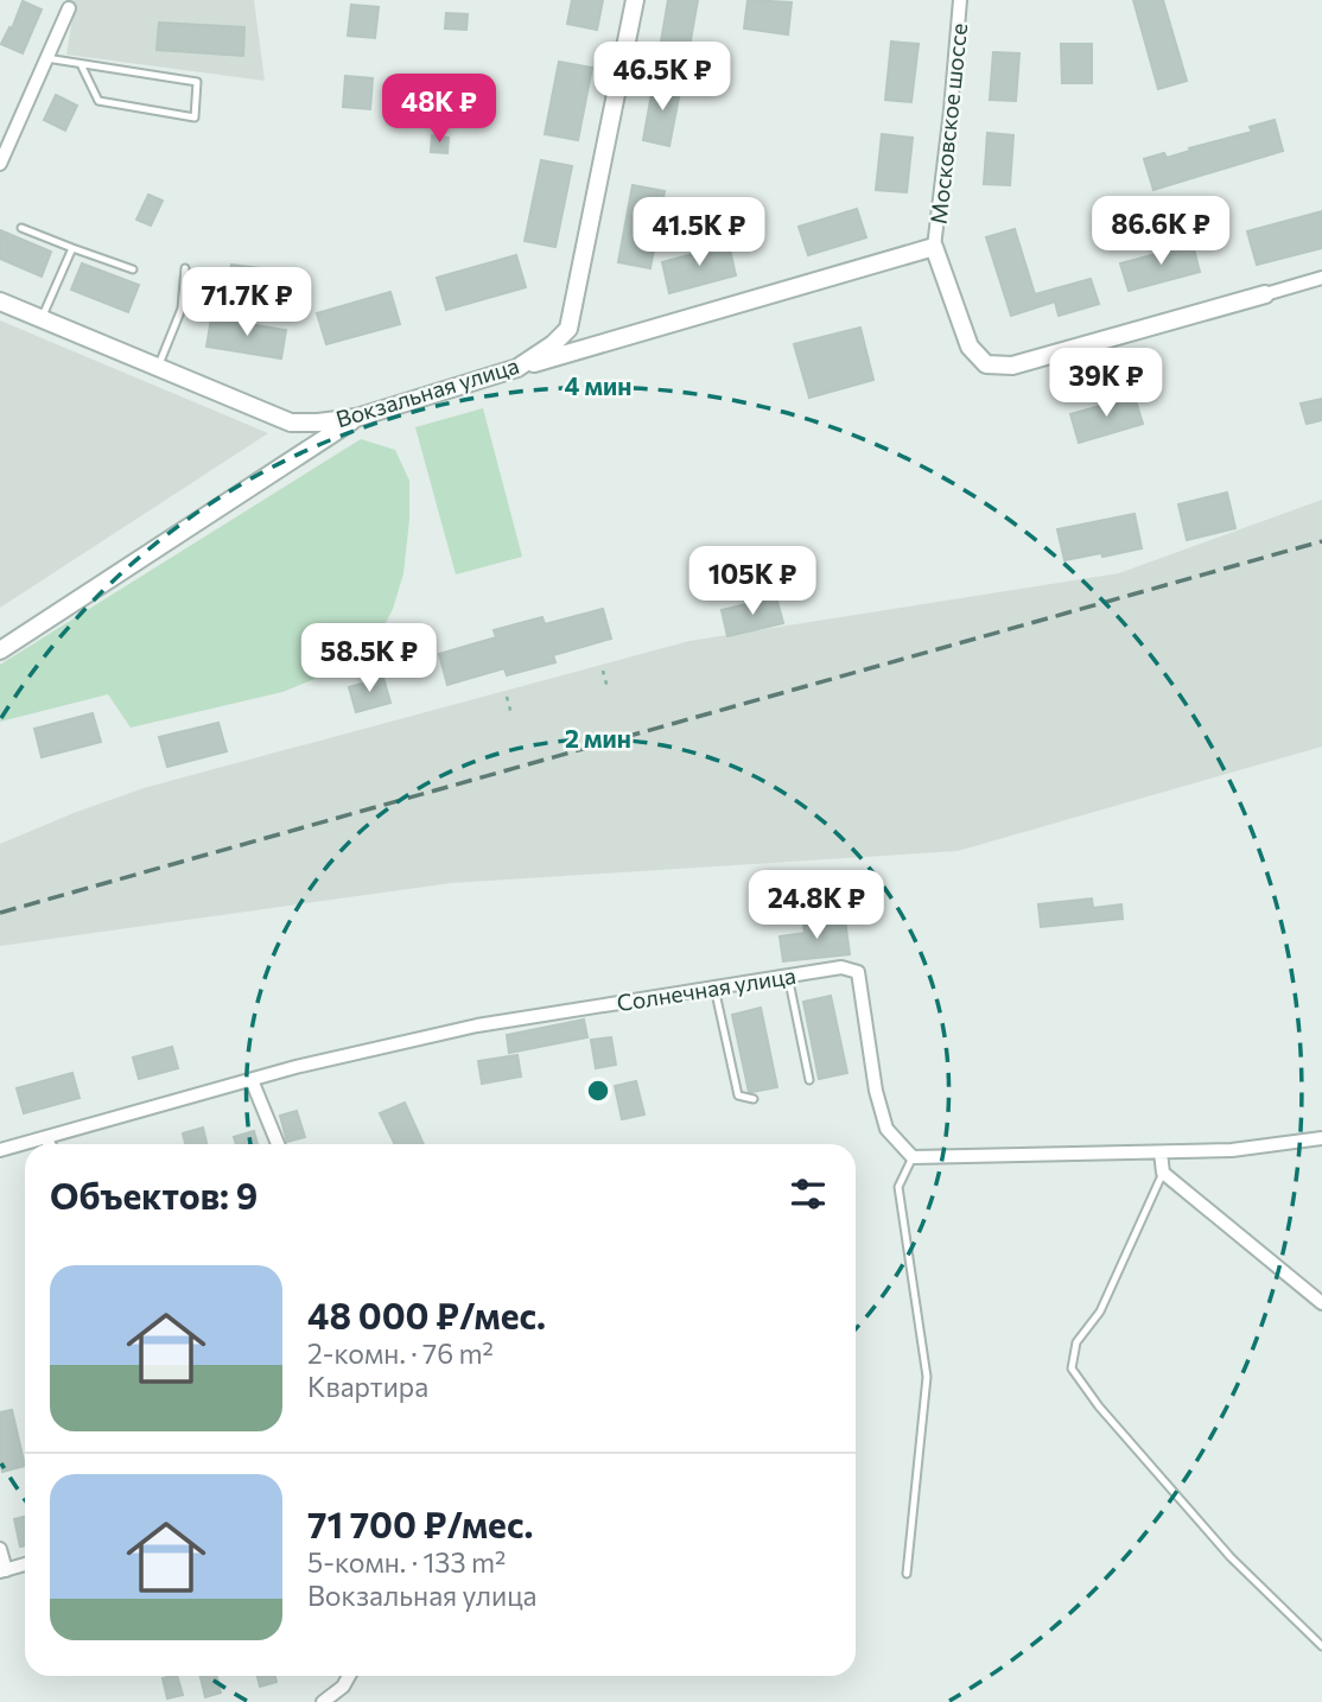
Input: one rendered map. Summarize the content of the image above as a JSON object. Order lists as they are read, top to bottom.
{
  "streets": {
    "street": ["Московское шоссе", "Вокзальная улица", "Солнечная улица"]
  },
  "page": {
    "price": [
      "46.5K ₽",
      "48K ₽",
      "86.6K ₽",
      "41.5K ₽",
      "71.7K ₽",
      "39K ₽",
      "105K ₽",
      "58.5K ₽",
      "24.8K ₽"
    ],
    "heading": "Объектов: 9",
    "list": [
      {
        "name": "48 000 ₽/мес.",
        "note": "2-комн. · 76 m² · Квартира"
      },
      {
        "name": "71 700 ₽/мес.",
        "note": "5-комн. · 133 m² · Вокзальная улица"
      }
    ]
  },
  "rings": ["4 мин", "2 мин"]
}
